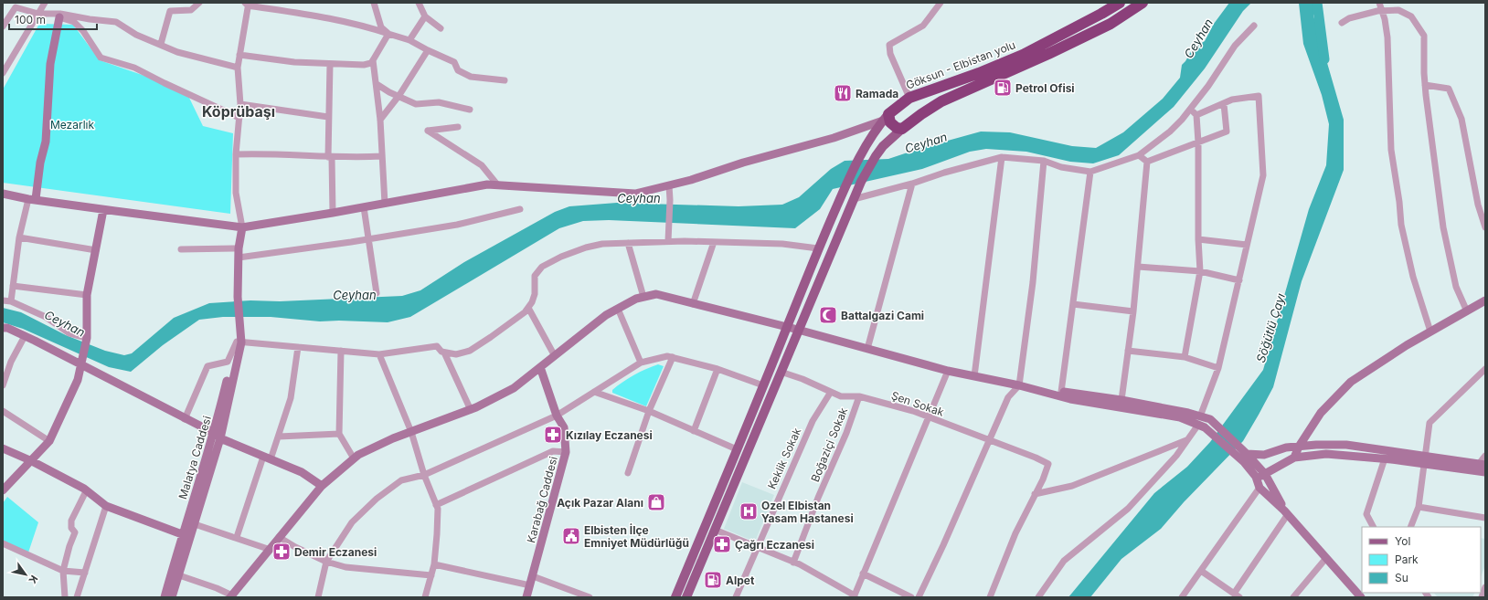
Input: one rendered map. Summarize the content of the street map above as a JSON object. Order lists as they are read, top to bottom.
{
  "streets": {
    "highway": ["Göksun - Elbistan yolu"],
    "street": [
      "Şen Sokak",
      "Boğaziçi Sokak",
      "Malatya Caddesi",
      "Keklik Sokak",
      "Karabağ Caddesi"
    ]
  },
  "crossings": [
    ["Şen Sokak", "Boğaziçi Sokak"],
    ["Şen Sokak", "Keklik Sokak"]
  ],
  "districts": ["Köprübaşı"],
  "water": ["Ceyhan", "Söğütlü Çayı"],
  "parks": ["Mezarlık"],
  "places": {
    "fuel station": ["Petrol Ofisi", "Alpet"],
    "restaurant": ["Ramada"],
    "mosque": ["Battalgazi Cami"],
    "pharmacy": ["Kızılay Eczanesi", "Çağrı Eczanesi", "Demir Eczanesi"],
    "shop": ["Açık Pazar Alanı"],
    "hospital": ["Ozel Elbistan Yasam Hastanesi"],
    "public building": ["Elbisten İlçe Emniyet Müdürlüğü"]
  },
  "legend": ["Yol", "Park", "Su"],
  "scale_bar": "100 m",
  "north": "bottom right"
}
